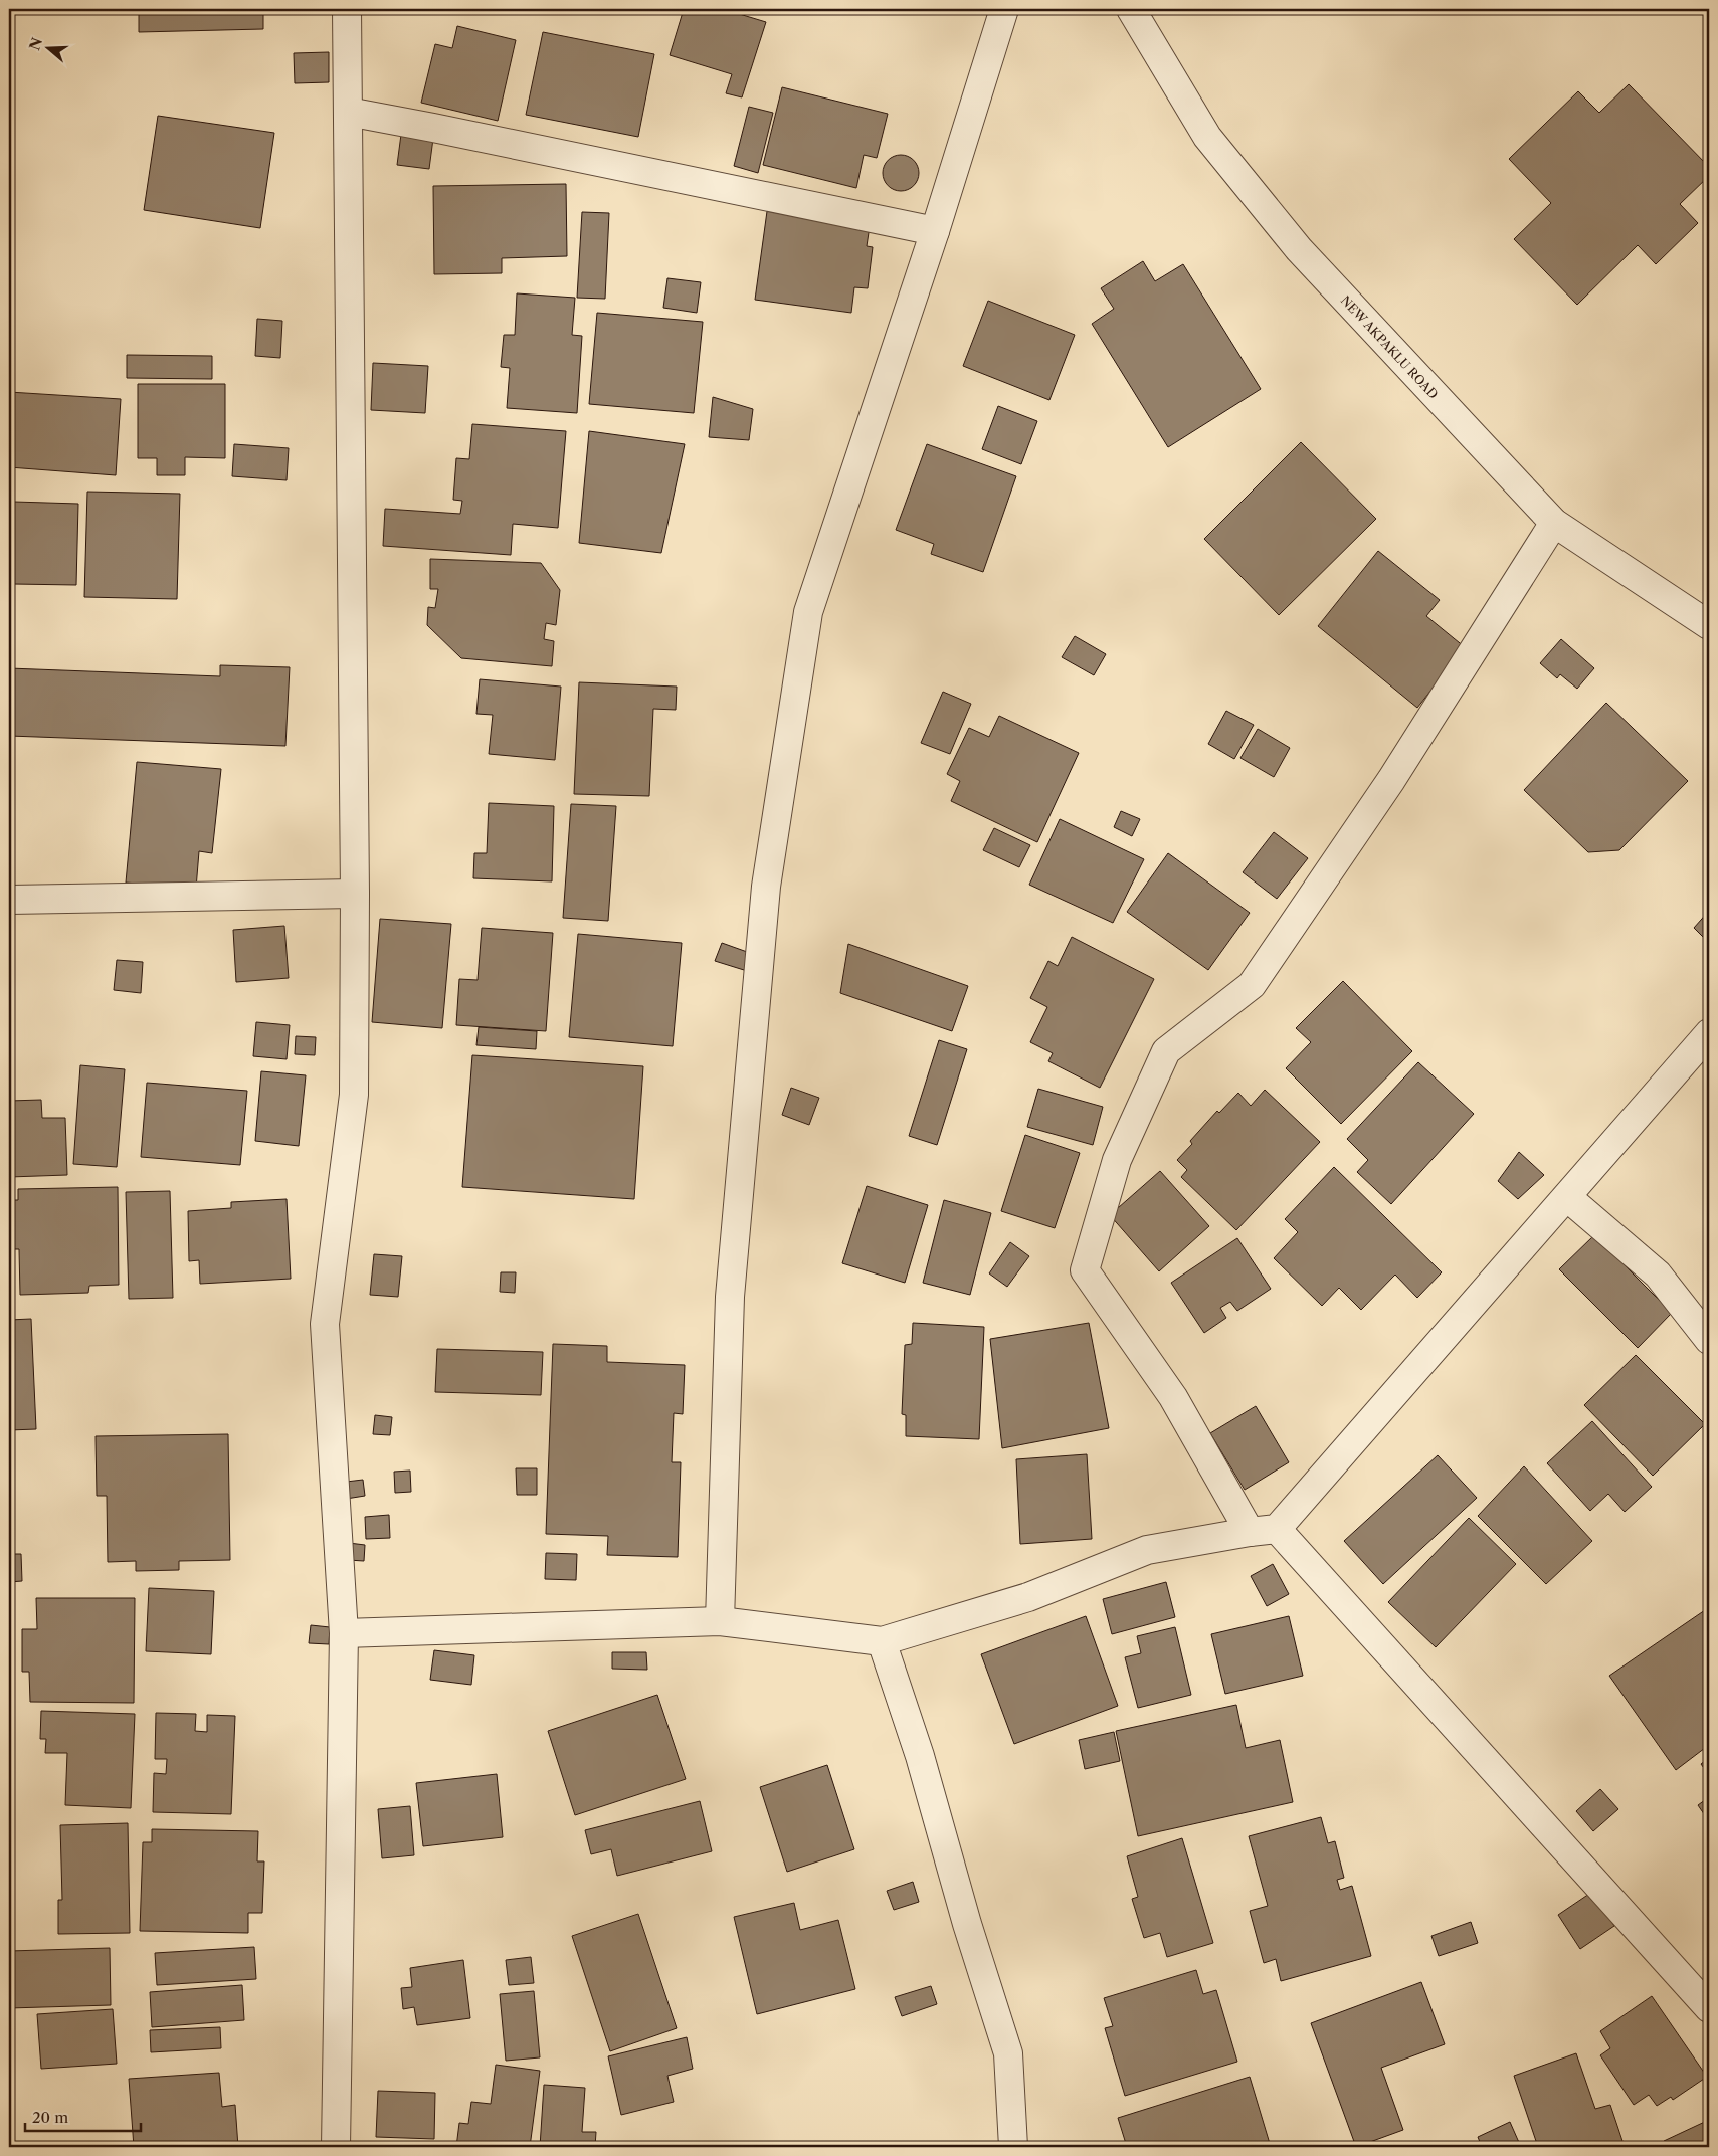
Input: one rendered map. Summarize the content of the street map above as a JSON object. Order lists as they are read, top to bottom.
{
  "streets": {
    "street": ["NEW AKPAKLU ROAD"]
  },
  "scale_bar": "20 m",
  "north": "left"
}
